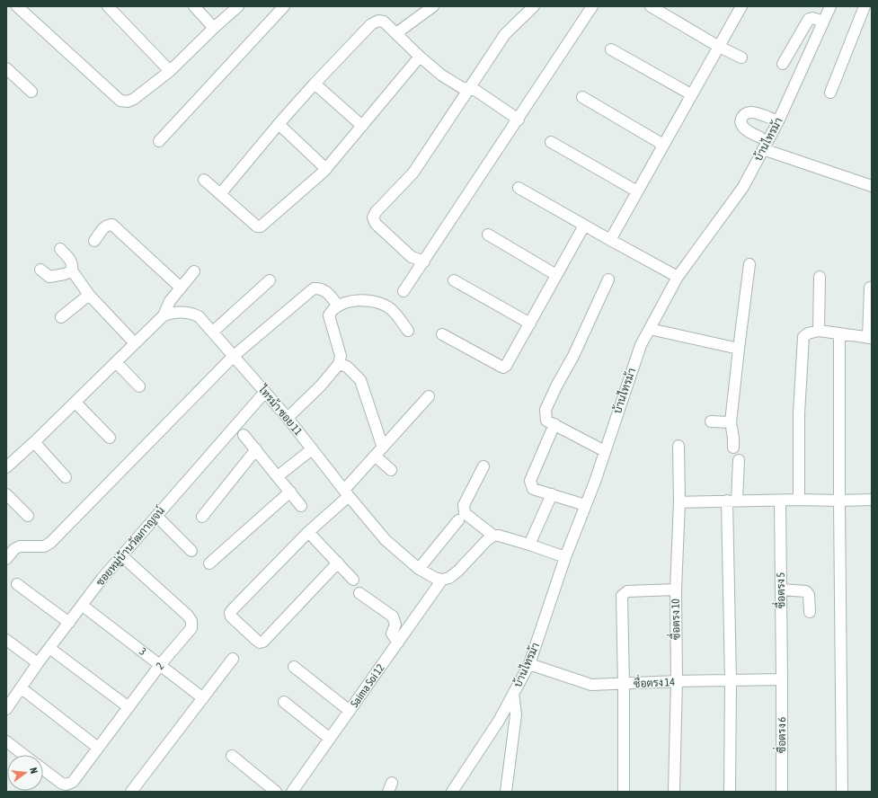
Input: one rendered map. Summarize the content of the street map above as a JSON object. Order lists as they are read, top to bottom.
{
  "streets": {
    "street": [
      "บ้านไทรม้า",
      "ไทรม้า ซอย 11",
      "ซอยหมู่บ้านวัฒกาญจน์",
      "ซื่อตรง 5",
      "ซื่อตรง 10",
      "3",
      "2",
      "ซื่อตรง 14",
      "Saima Soi 12",
      "ซื่อตรง 6"
    ]
  },
  "crossings": [
    ["บ้านไทรม้า", "ซื่อตรง 14"],
    ["ไทรม้า ซอย 11", "ซอยหมู่บ้านวัฒกาญจน์"],
    ["ไทรม้า ซอย 11", "Saima Soi 12"],
    ["ซอยหมู่บ้านวัฒกาญจน์", "3"],
    ["ซอยหมู่บ้านวัฒกาญจน์", "2"],
    ["ซื่อตรง 5", "ซื่อตรง 14"],
    ["ซื่อตรง 5", "ซื่อตรง 6"],
    ["ซื่อตรง 10", "ซื่อตรง 14"],
    ["3", "2"],
    ["ซื่อตรง 14", "ซื่อตรง 6"]
  ],
  "north": "right"
}
